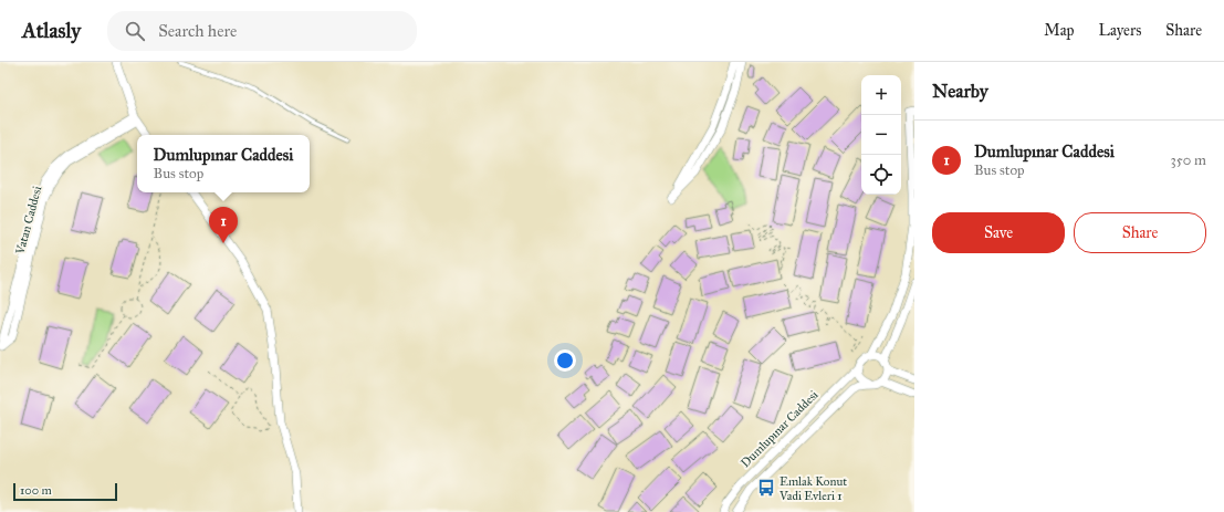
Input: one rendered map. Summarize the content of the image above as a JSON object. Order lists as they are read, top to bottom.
{
  "streets": {
    "street": ["Vatan Caddesi", "Dumlupınar Caddesi"]
  },
  "places": {
    "bus stop": ["Emlak Konut Vadi Evleri 1"]
  },
  "scale_bar": "100 m",
  "page": {
    "header": "Atlasly",
    "search": "Search here",
    "nav": ["Map", "Layers", "Share"],
    "heading": "Nearby",
    "map_buttons": ["+", "−"],
    "list": [
      {
        "mark": "1",
        "name": "Dumlupınar Caddesi",
        "note": "Bus stop",
        "value": "350 m"
      }
    ],
    "popup": ["Dumlupınar Caddesi", "Bus stop"],
    "buttons": ["Save", "Share"],
    "pins": "1",
    "scale": "100 m"
  }
}
